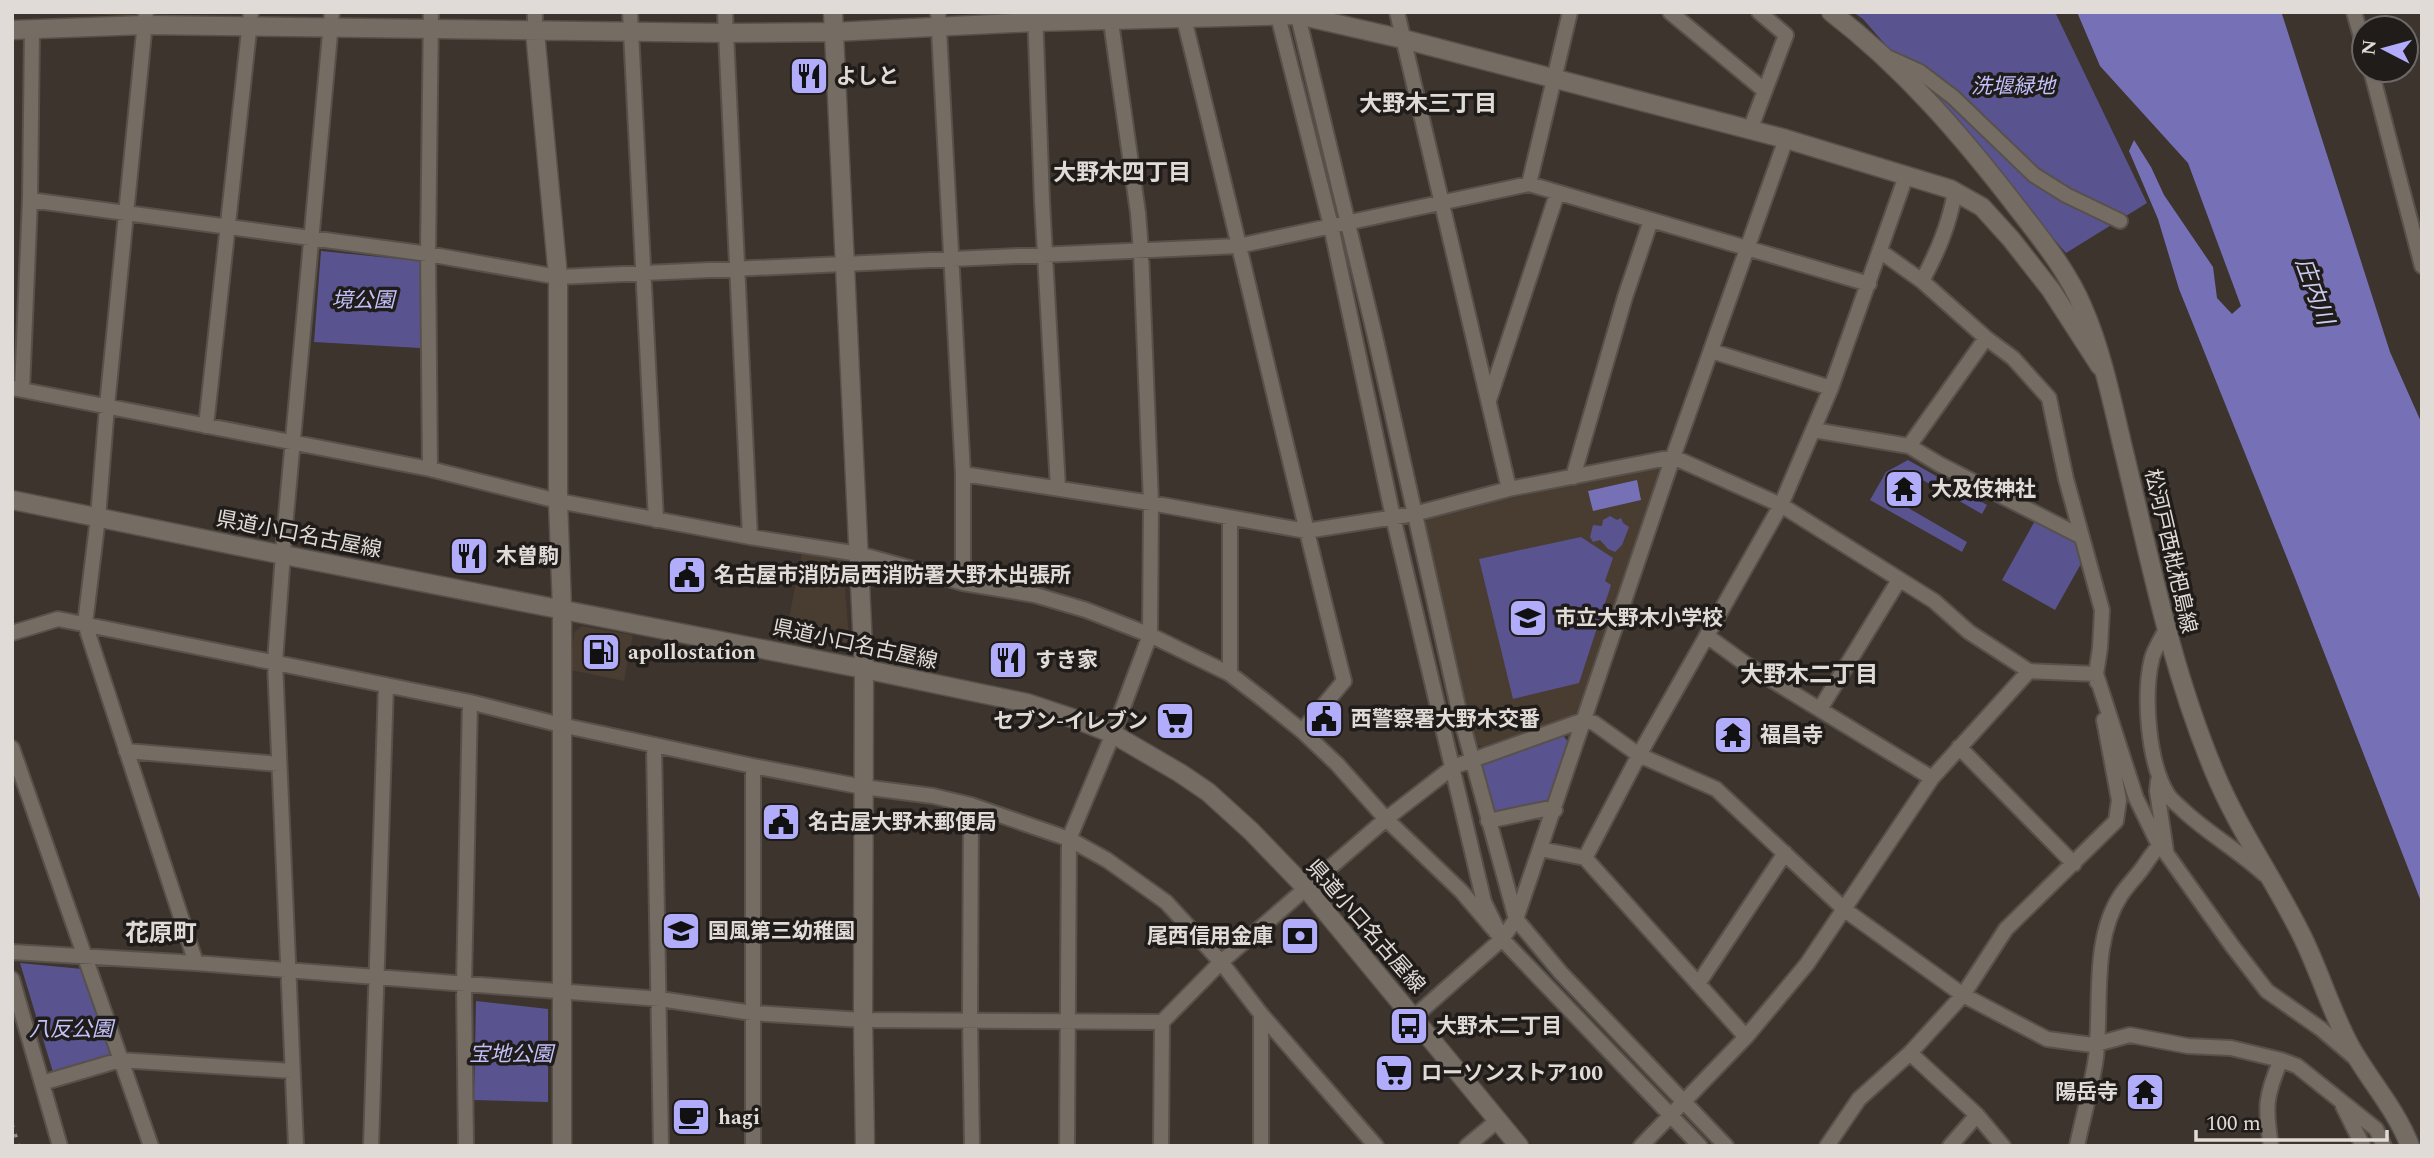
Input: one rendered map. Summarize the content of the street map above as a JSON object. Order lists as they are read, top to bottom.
{
  "streets": {
    "street": ["県道小口名古屋線", "松河戸西枇杷島線"]
  },
  "districts": [
    "大野木三丁目",
    "大野木四丁目",
    "大野木二丁目",
    "花原町"
  ],
  "water": ["庄内川"],
  "parks": [
    "洗堰緑地",
    "境公園",
    "八反公園",
    "宝地公園"
  ],
  "places": {
    "restaurant": ["よしと", "木曽駒", "すき家"],
    "temple": ["大及伎神社", "福昌寺", "陽岳寺"],
    "public building": ["名古屋市消防局西消防署大野木出張所", "西警察署大野木交番", "名古屋大野木郵便局"],
    "school or university": ["市立大野木小学校", "国風第三幼稚園"],
    "fuel station": ["apollostation"],
    "supermarket": ["セブン-イレブン", "ローソンストア100"],
    "bank": ["尾西信用金庫"],
    "bus stop": ["大野木二丁目"],
    "cafe": ["hagi"]
  },
  "scale_bar": "100 m",
  "north": "left"
}
